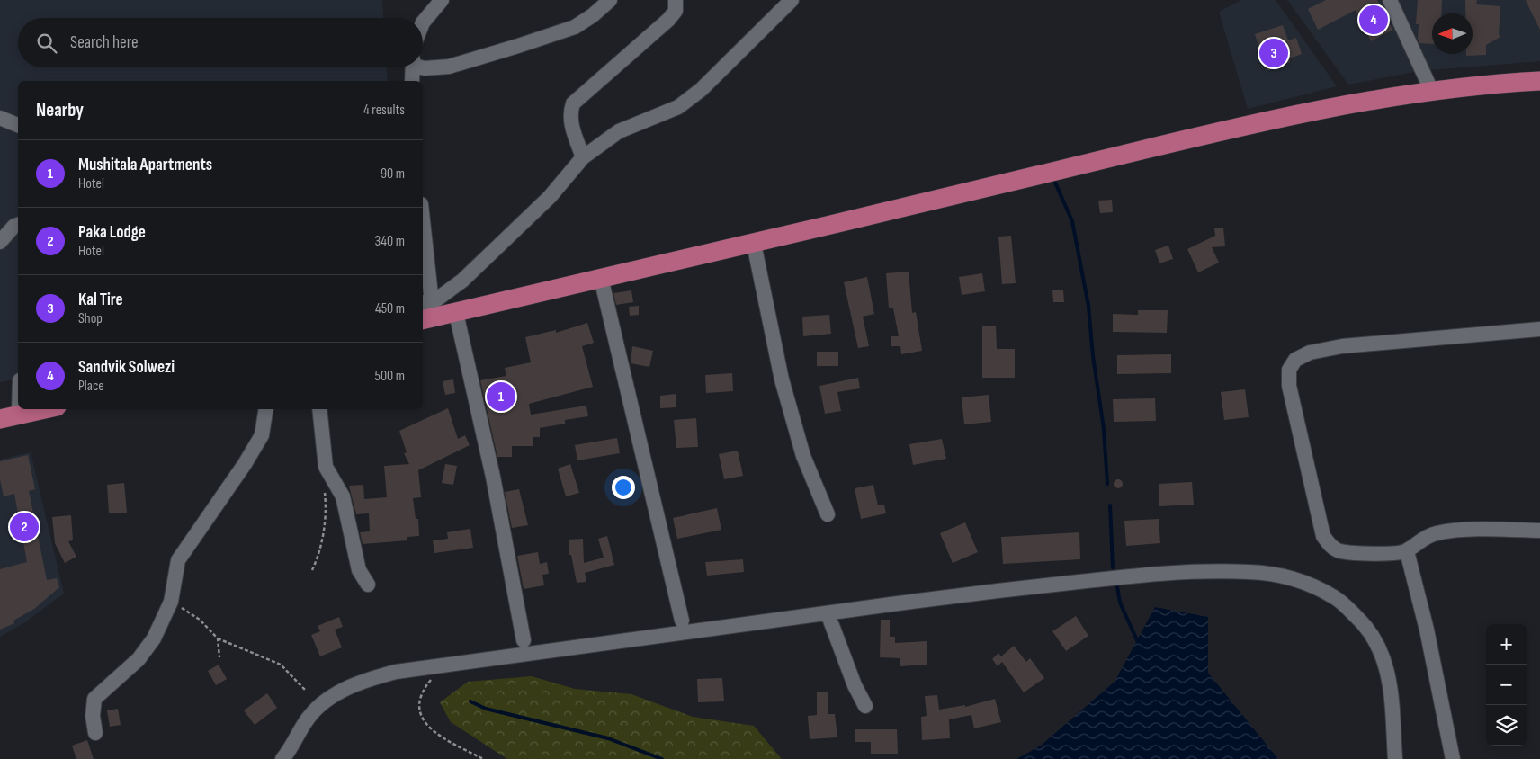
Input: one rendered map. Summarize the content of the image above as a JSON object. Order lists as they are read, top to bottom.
{
  "north": "left",
  "page": {
    "pins": [
      "4",
      "3",
      "1",
      "2"
    ],
    "search": "Search here",
    "heading": ["Nearby", "4 results"],
    "list": [
      {
        "mark": "1",
        "name": "Mushitala Apartments",
        "note": "Hotel",
        "value": "90 m"
      },
      {
        "mark": "2",
        "name": "Paka Lodge",
        "note": "Hotel",
        "value": "340 m"
      },
      {
        "mark": "3",
        "name": "Kal Tire",
        "note": "Shop",
        "value": "450 m"
      },
      {
        "mark": "4",
        "name": "Sandvik Solwezi",
        "note": "Place",
        "value": "500 m"
      }
    ],
    "map_buttons": ["+", "−"]
  }
}
